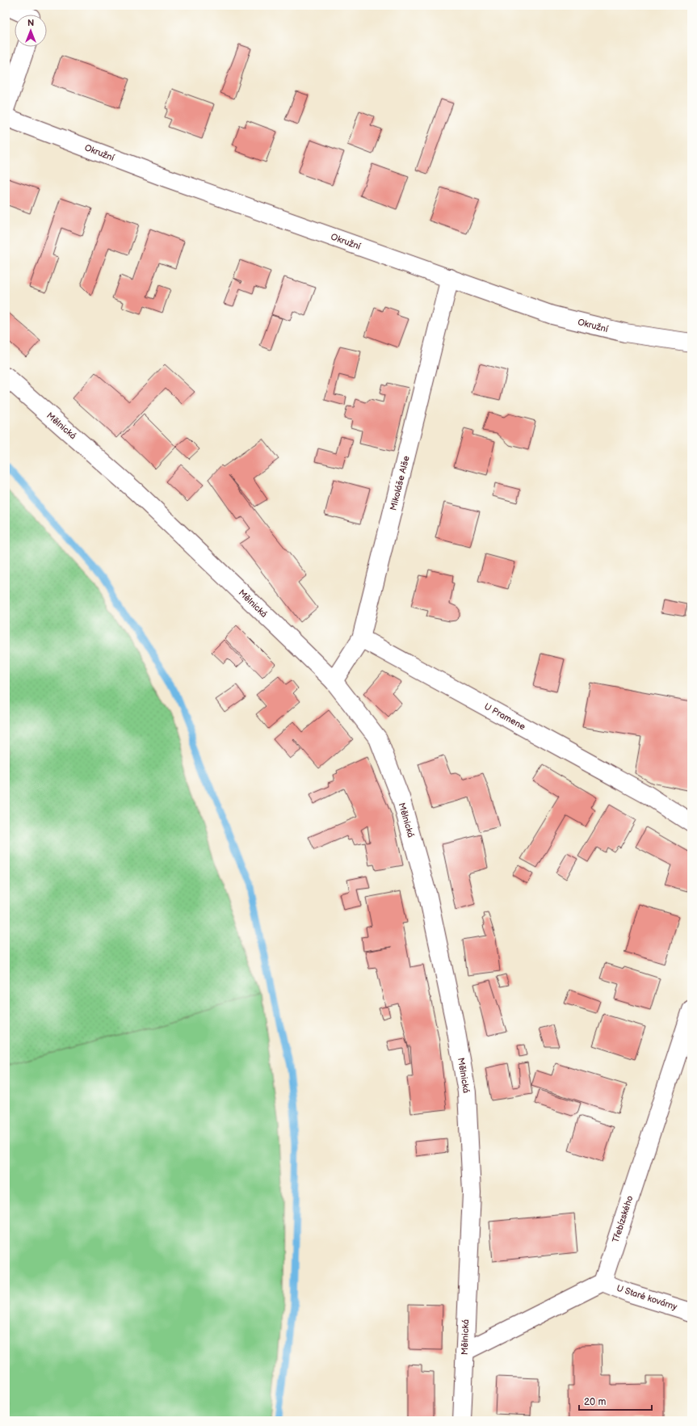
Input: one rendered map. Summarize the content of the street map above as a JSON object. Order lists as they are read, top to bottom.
{
  "streets": {
    "street": [
      "Okružní",
      "Mělnická",
      "Mikoláše Alše",
      "U Pramene",
      "Třebízského",
      "U Staré kovárny"
    ]
  },
  "crossings": [
    ["Okružní", "Mikoláše Alše"],
    ["Mělnická", "Mikoláše Alše"],
    ["Mikoláše Alše", "U Pramene"],
    ["Třebízského", "U Staré kovárny"]
  ],
  "scale_bar": "20 m",
  "north": "top"
}
